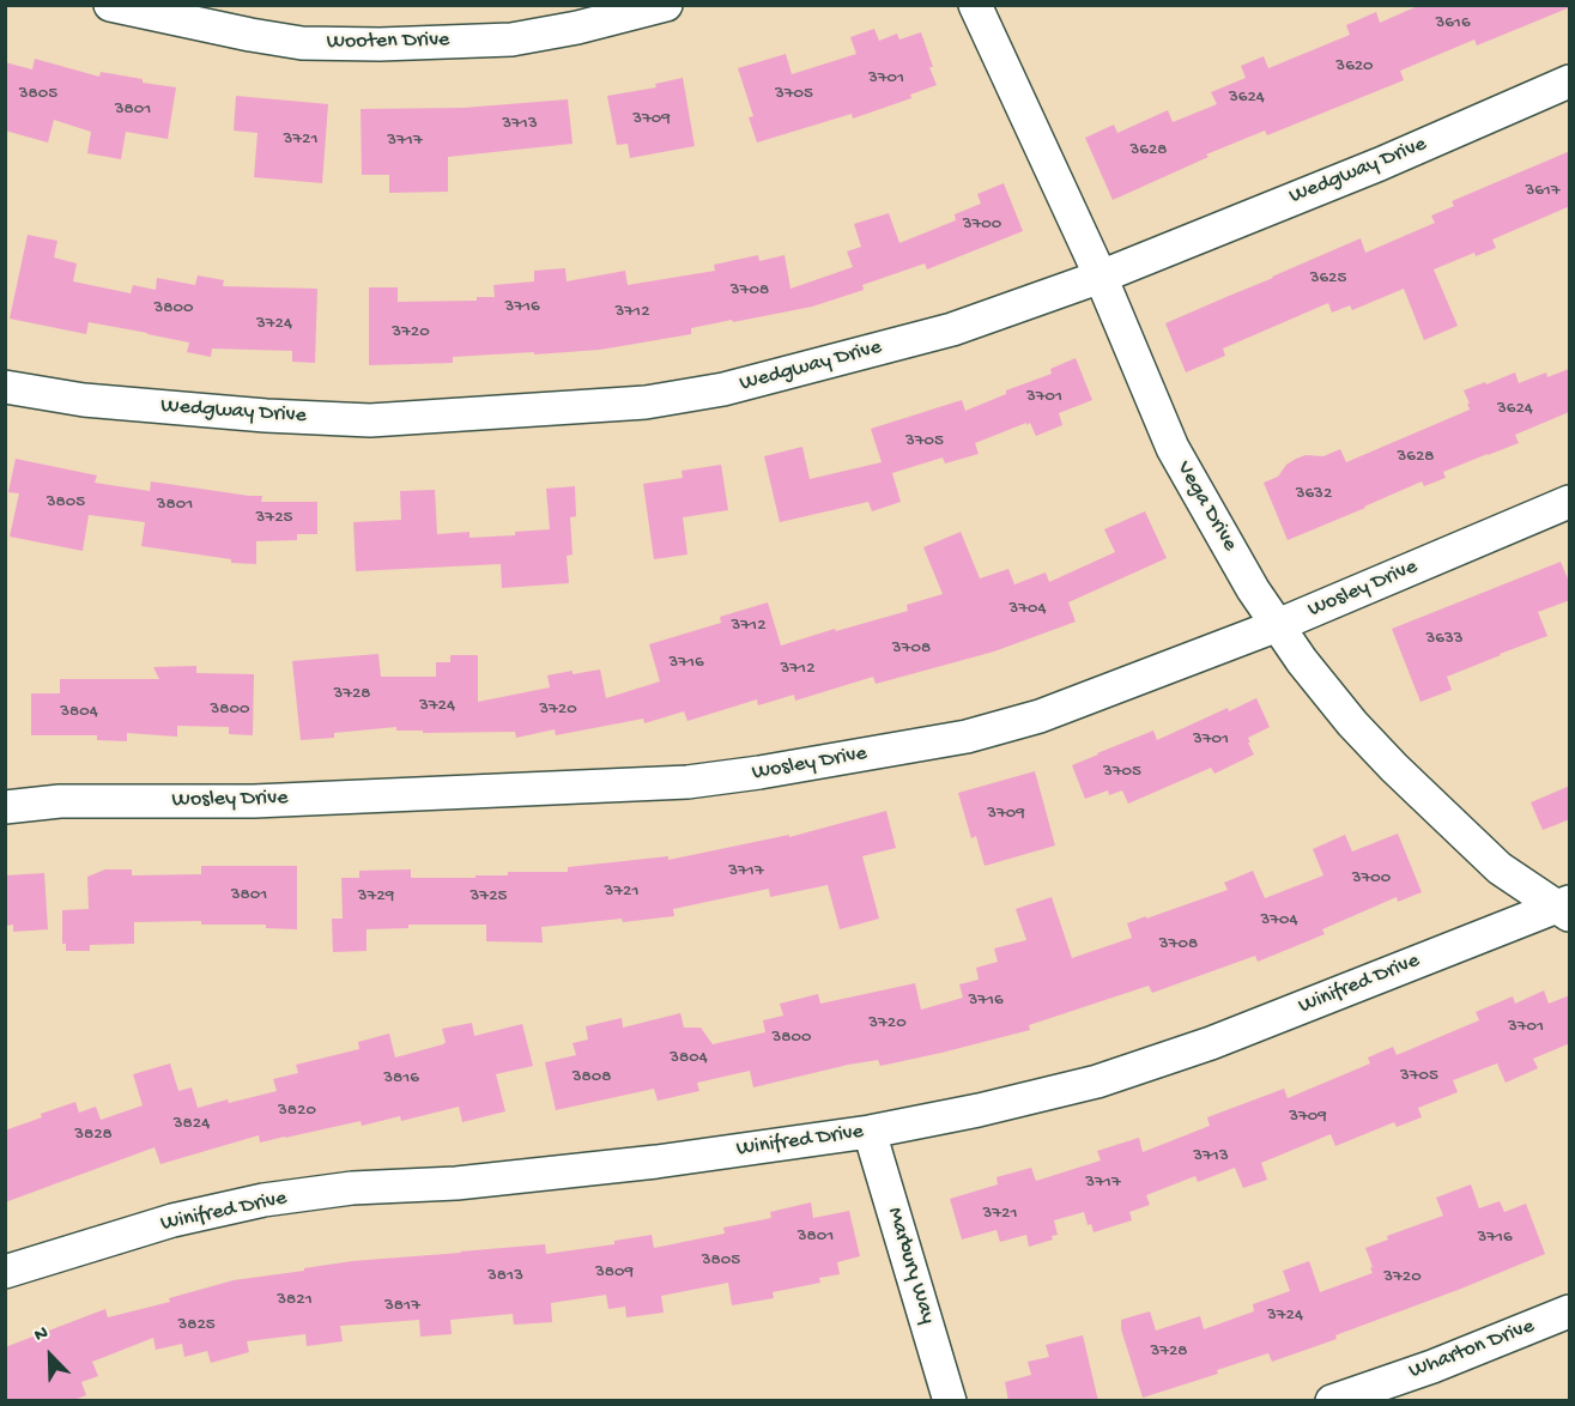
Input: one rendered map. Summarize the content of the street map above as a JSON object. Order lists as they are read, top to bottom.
{
  "streets": {
    "street": [
      "Wooten Drive",
      "Wedgway Drive",
      "Vega Drive",
      "Wosley Drive",
      "Winifred Drive",
      "Marbury Way",
      "Wharton Drive"
    ]
  },
  "crossings": [
    ["Wedgway Drive", "Vega Drive"],
    ["Vega Drive", "Wosley Drive"],
    ["Vega Drive", "Winifred Drive"],
    ["Winifred Drive", "Marbury Way"]
  ],
  "house_numbers": [
    "3616",
    "3620",
    "3701",
    "3805",
    "3705",
    "3624",
    "3801",
    "3709",
    "3713",
    "3721",
    "3717",
    "3628",
    "3617",
    "3700",
    "3625",
    "3708",
    "3716",
    "3800",
    "3712",
    "3724",
    "3720",
    "3701",
    "3624",
    "3705",
    "3628",
    "3632",
    "3805",
    "3801",
    "3725",
    "3704",
    "3712",
    "3633",
    "3708",
    "3716",
    "3712",
    "3728",
    "3724",
    "3800",
    "3720",
    "3804",
    "3701",
    "3705",
    "3709",
    "3717",
    "3700",
    "3721",
    "3801",
    "3729",
    "3725",
    "3704",
    "3708",
    "3716",
    "3720",
    "3701",
    "3800",
    "3804",
    "3705",
    "3808",
    "3816",
    "3820",
    "3709",
    "3824",
    "3828",
    "3713",
    "3717",
    "3721",
    "3801",
    "3716",
    "3805",
    "3809",
    "3813",
    "3720",
    "3821",
    "3817",
    "3724",
    "3825",
    "3728"
  ],
  "north": "top left"
}
